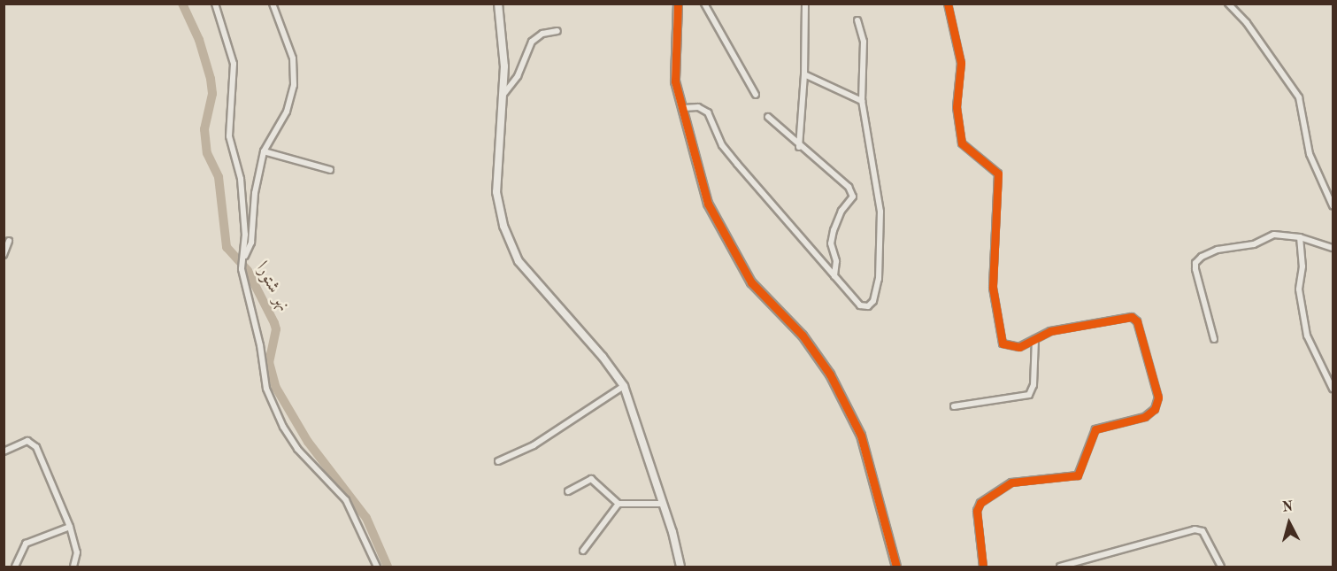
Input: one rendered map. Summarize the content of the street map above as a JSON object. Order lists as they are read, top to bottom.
{
  "water": ["نهر شتورا"],
  "north": "top"
}
